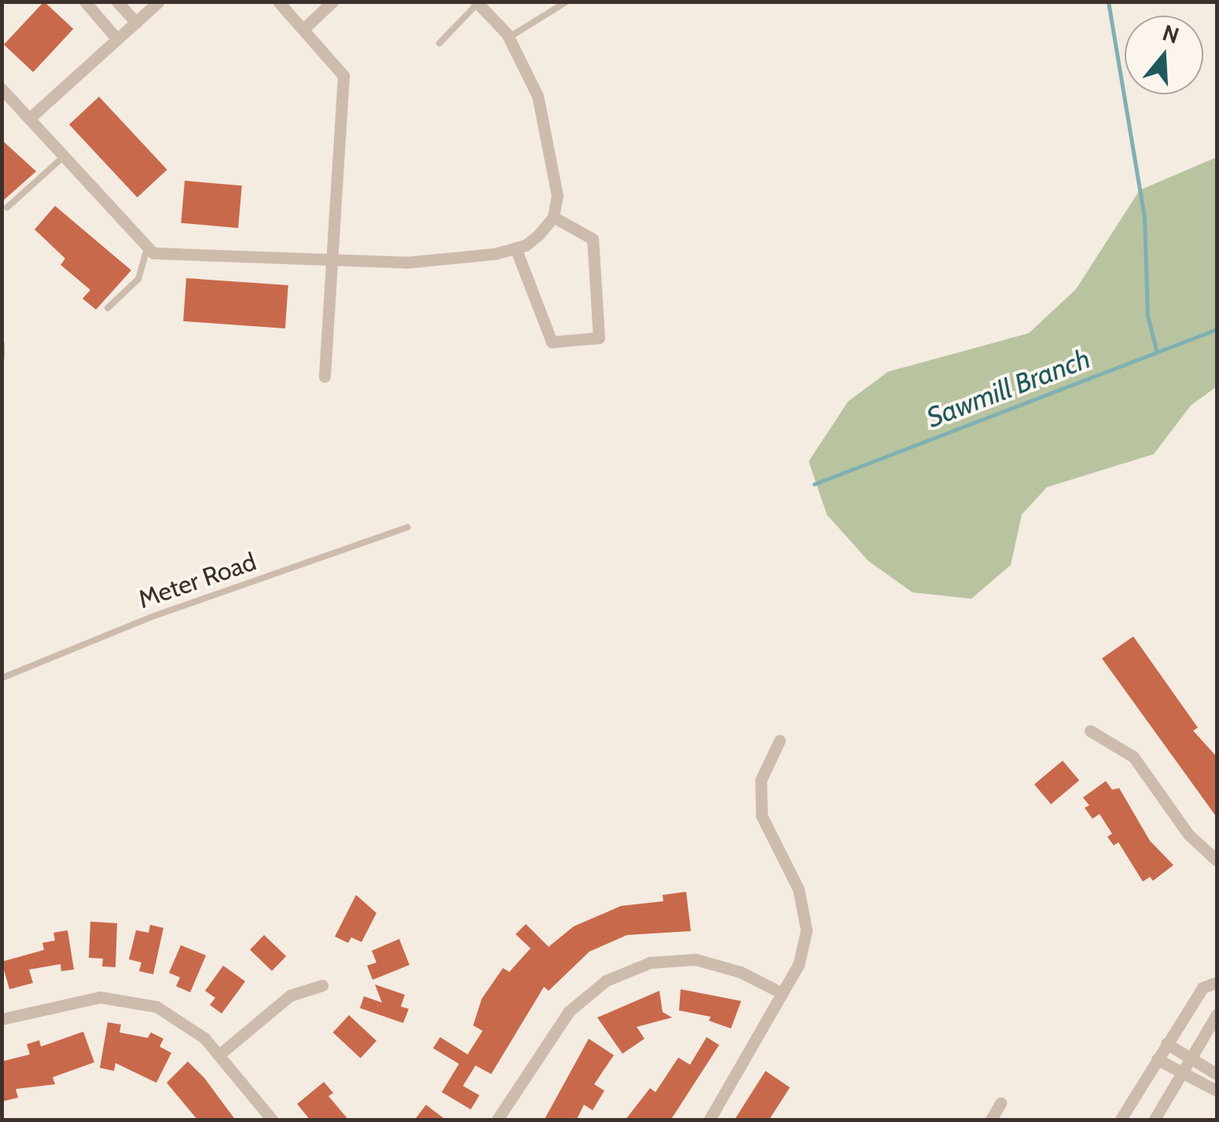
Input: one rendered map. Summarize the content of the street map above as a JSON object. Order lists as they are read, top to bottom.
{
  "streets": {
    "lane": ["Meter Road"]
  },
  "water": ["Sawmill Branch"],
  "north": "top"
}
